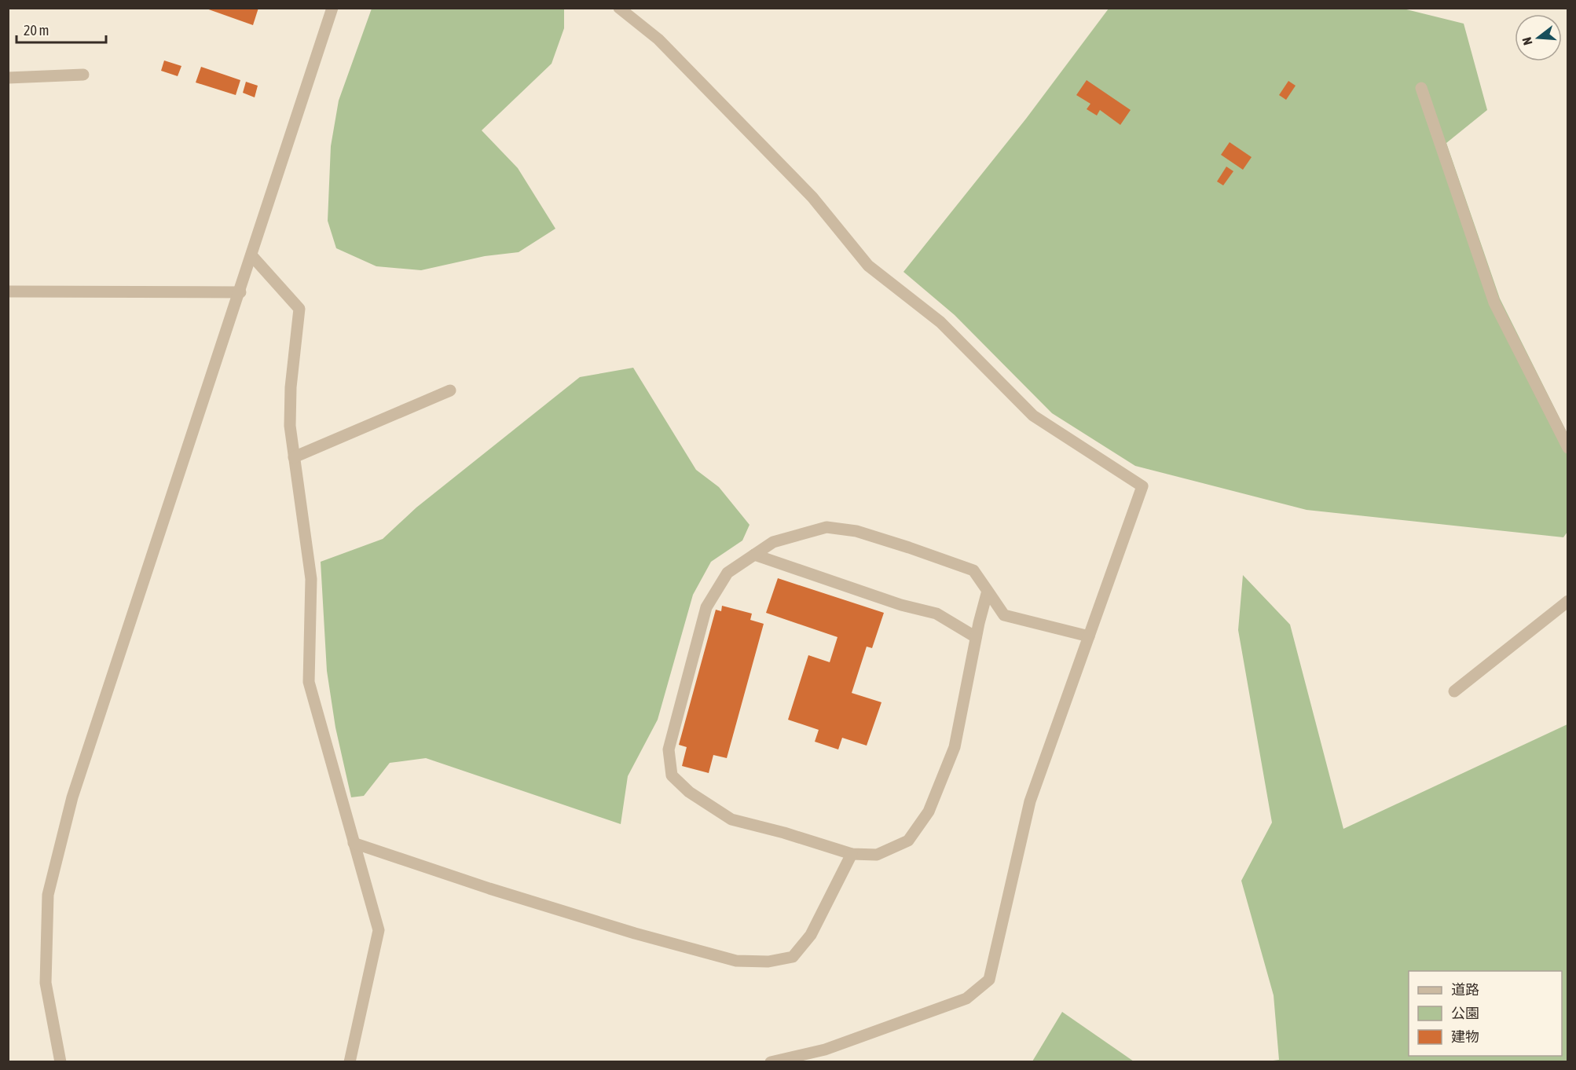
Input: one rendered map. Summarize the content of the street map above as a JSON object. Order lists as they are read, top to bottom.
{
  "legend": ["道路", "公園", "建物"],
  "scale_bar": "20 m",
  "north": "left"
}
